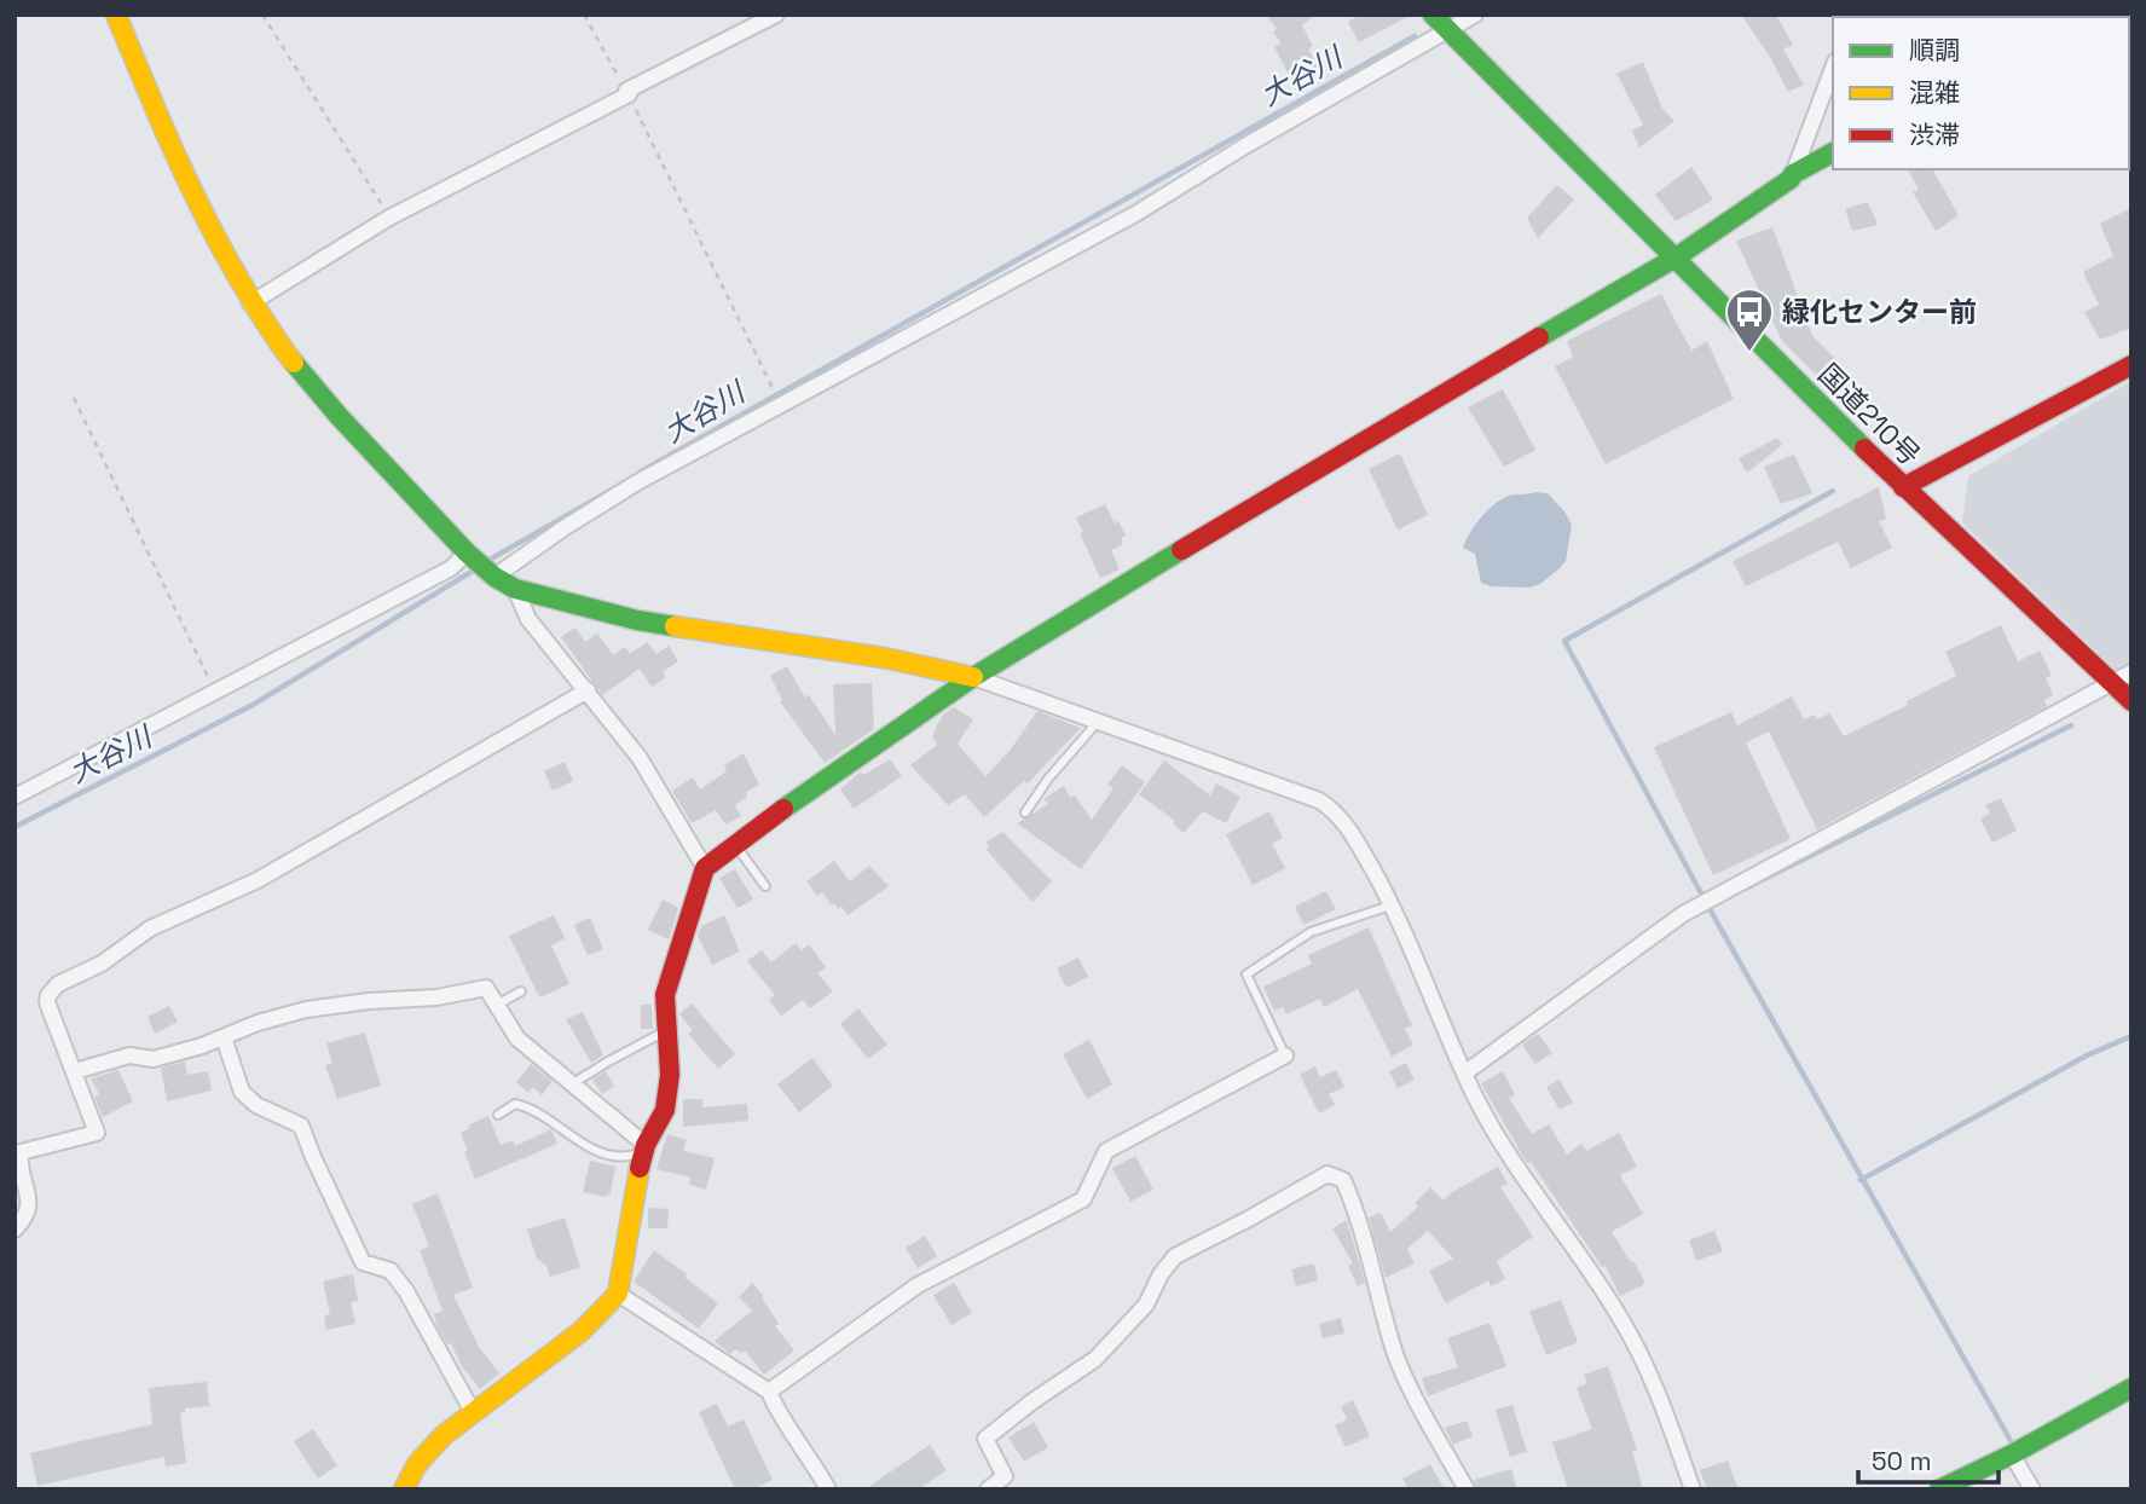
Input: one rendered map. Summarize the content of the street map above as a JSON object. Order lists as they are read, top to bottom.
{
  "streets": {
    "main road": ["国道210号"]
  },
  "water": ["大谷川"],
  "places": {
    "bus stop": ["緑化センター前"]
  },
  "legend": ["順調", "混雑", "渋滞"],
  "scale_bar": "50 m"
}
